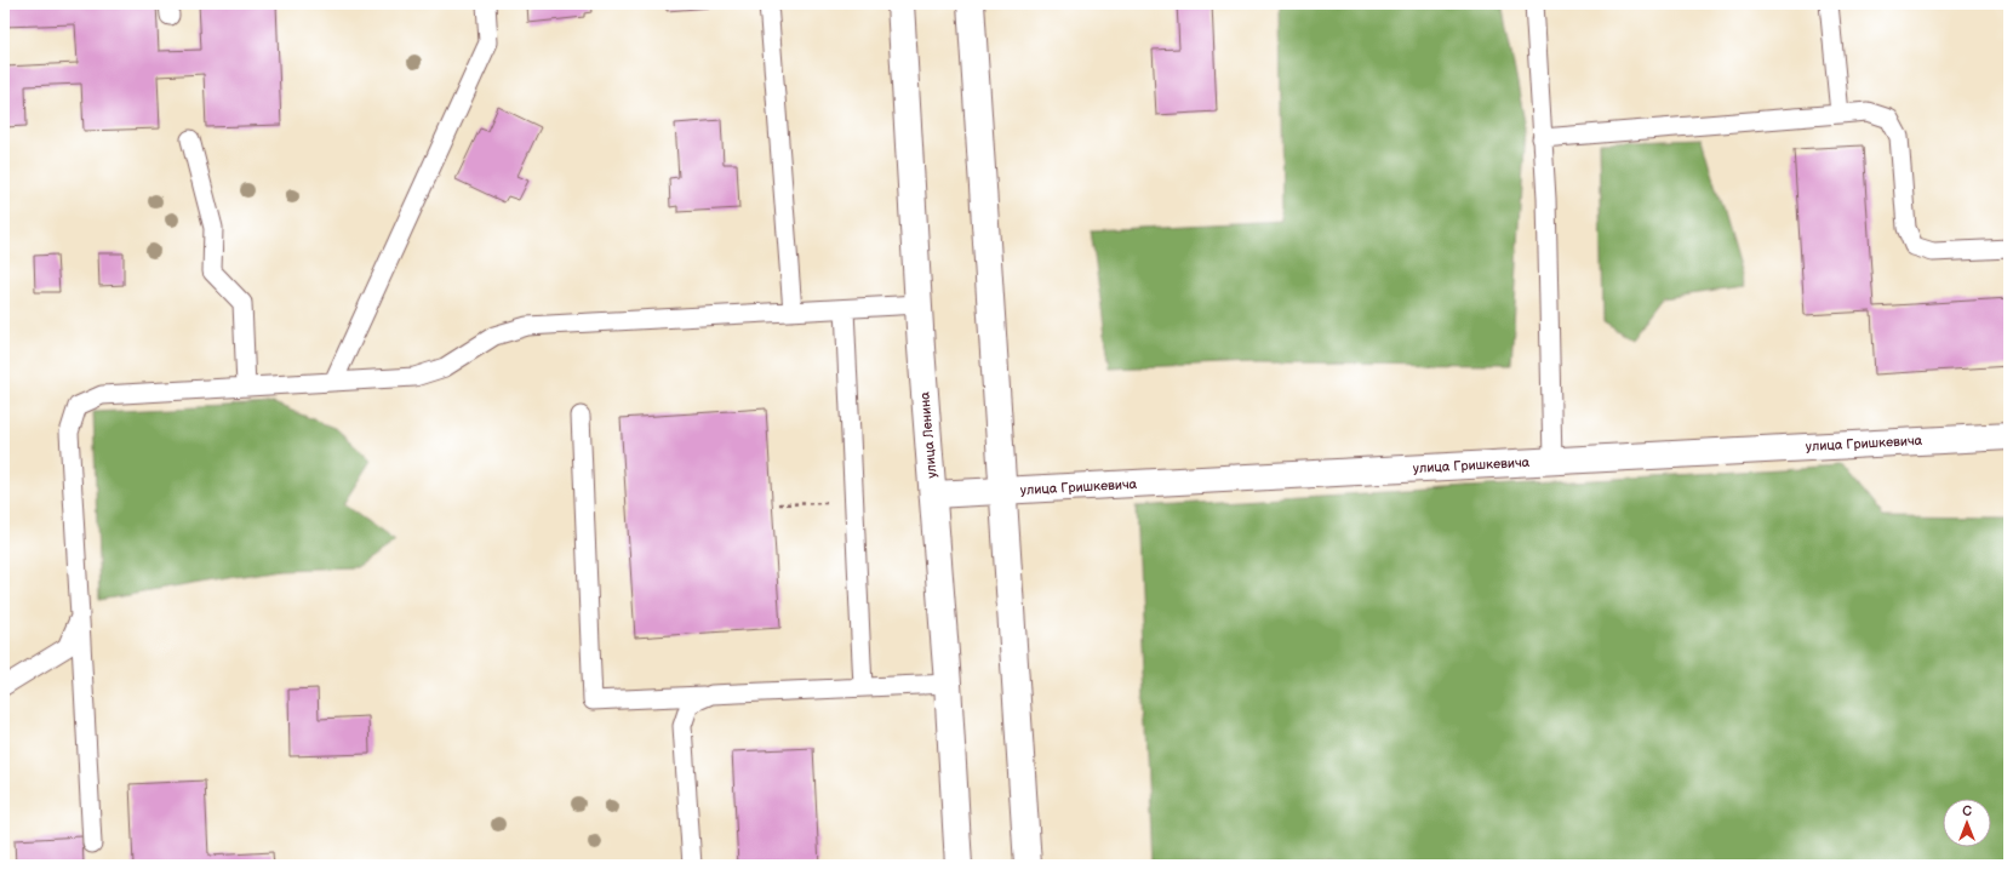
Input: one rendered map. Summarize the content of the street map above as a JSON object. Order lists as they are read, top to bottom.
{
  "streets": {
    "street": ["улица Ленина", "улица Гришкевича"]
  },
  "crossings": [
    ["улица Ленина", "улица Гришкевича"]
  ],
  "north": "top"
}
